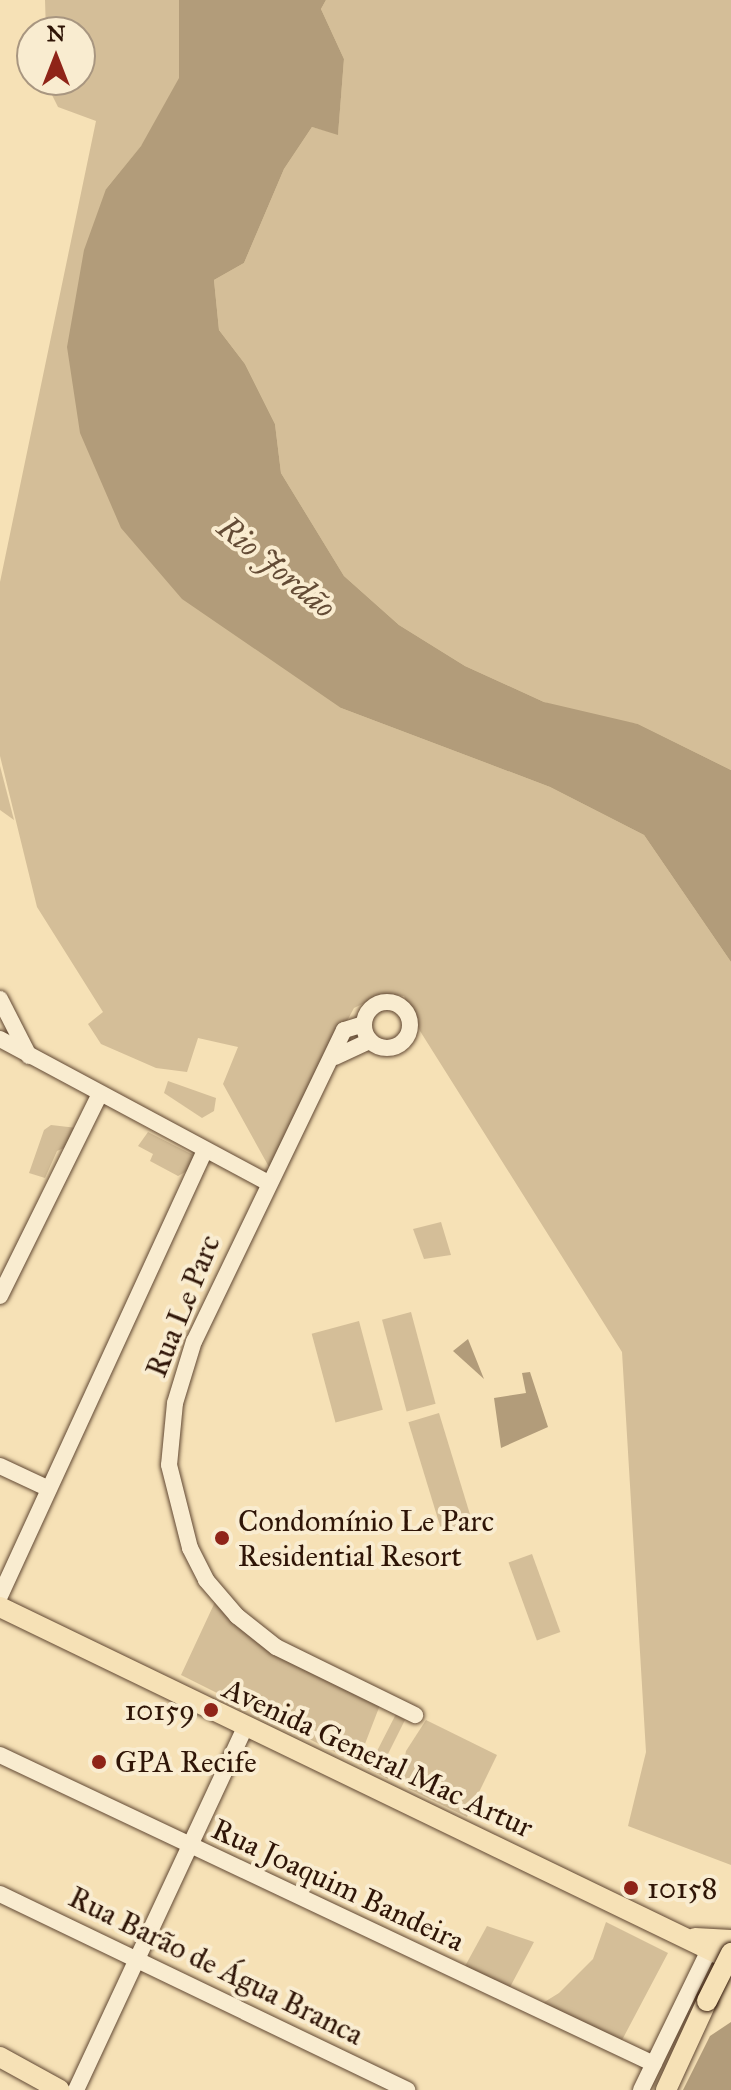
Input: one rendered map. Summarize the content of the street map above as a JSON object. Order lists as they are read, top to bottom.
{
  "streets": {
    "main road": ["Avenida General Mac Artur"],
    "street": ["Rua Le Parc", "Rua Joaquim Bandeira", "Rua Barão de Água Branca"]
  },
  "water": ["Rio Jordão"],
  "places": [
    "Condomínio Le Parc Residential Resort",
    "10159",
    "GPA Recife",
    "10158"
  ],
  "north": "top"
}
